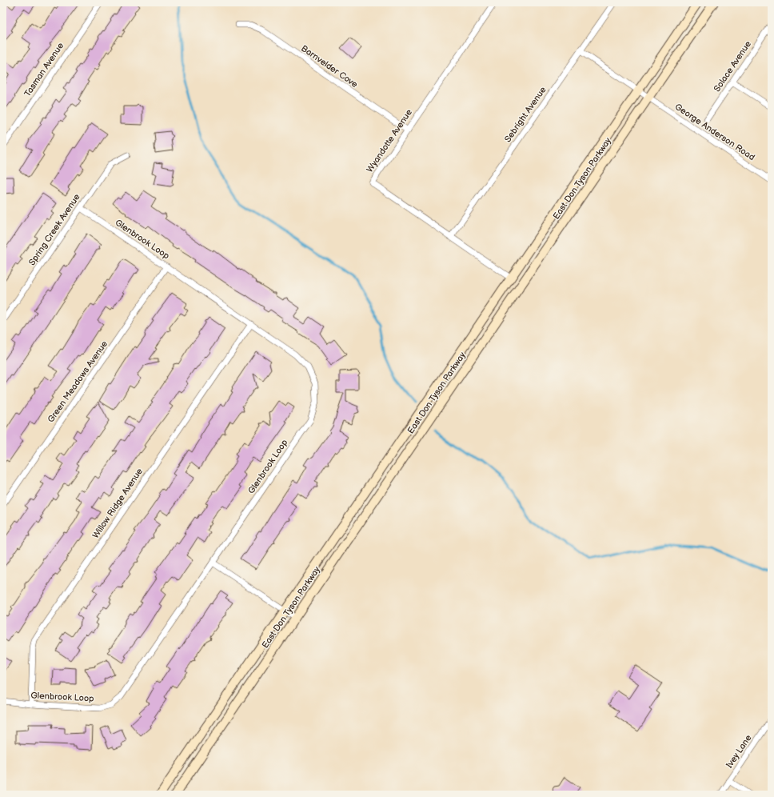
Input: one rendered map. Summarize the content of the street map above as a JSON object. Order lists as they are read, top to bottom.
{
  "streets": {
    "main road": ["East Don Tyson Parkway"],
    "street": [
      "Barnvelder Cove",
      "Solace Avenue",
      "Tasman Avenue",
      "Sebright Avenue",
      "George Anderson Road",
      "Wyandotte Avenue",
      "Spring Creek Avenue",
      "Glenbrook Loop",
      "Green Meadows Avenue",
      "Willow Ridge Avenue",
      "Ivey Lane"
    ]
  },
  "crossings": [
    ["Barnvelder Cove", "Wyandotte Avenue"],
    ["Sebright Avenue", "George Anderson Road"],
    ["Sebright Avenue", "Wyandotte Avenue"],
    ["George Anderson Road", "East Don Tyson Parkway"],
    ["Wyandotte Avenue", "East Don Tyson Parkway"],
    ["Spring Creek Avenue", "Glenbrook Loop"],
    ["Glenbrook Loop", "Green Meadows Avenue"],
    ["Glenbrook Loop", "Willow Ridge Avenue"]
  ]
}
